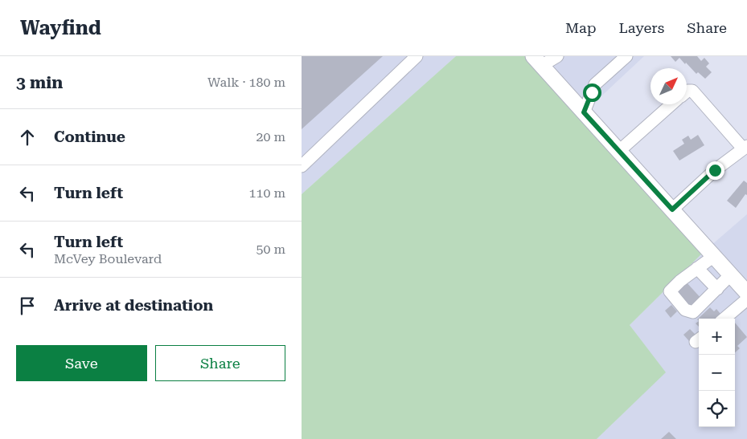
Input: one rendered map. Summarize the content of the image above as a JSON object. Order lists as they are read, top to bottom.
{
  "north": "top right",
  "page": {
    "header": "Wayfind",
    "nav": ["Map", "Layers", "Share"],
    "heading": ["3 min", "Walk · 180 m"],
    "list": [
      ["Continue", "20 m"],
      ["Turn left", "110 m"],
      ["Turn left", "McVey Boulevard", "50 m"],
      "Arrive at destination"
    ],
    "map_buttons": ["+", "−"],
    "buttons": ["Save", "Share"]
  }
}
